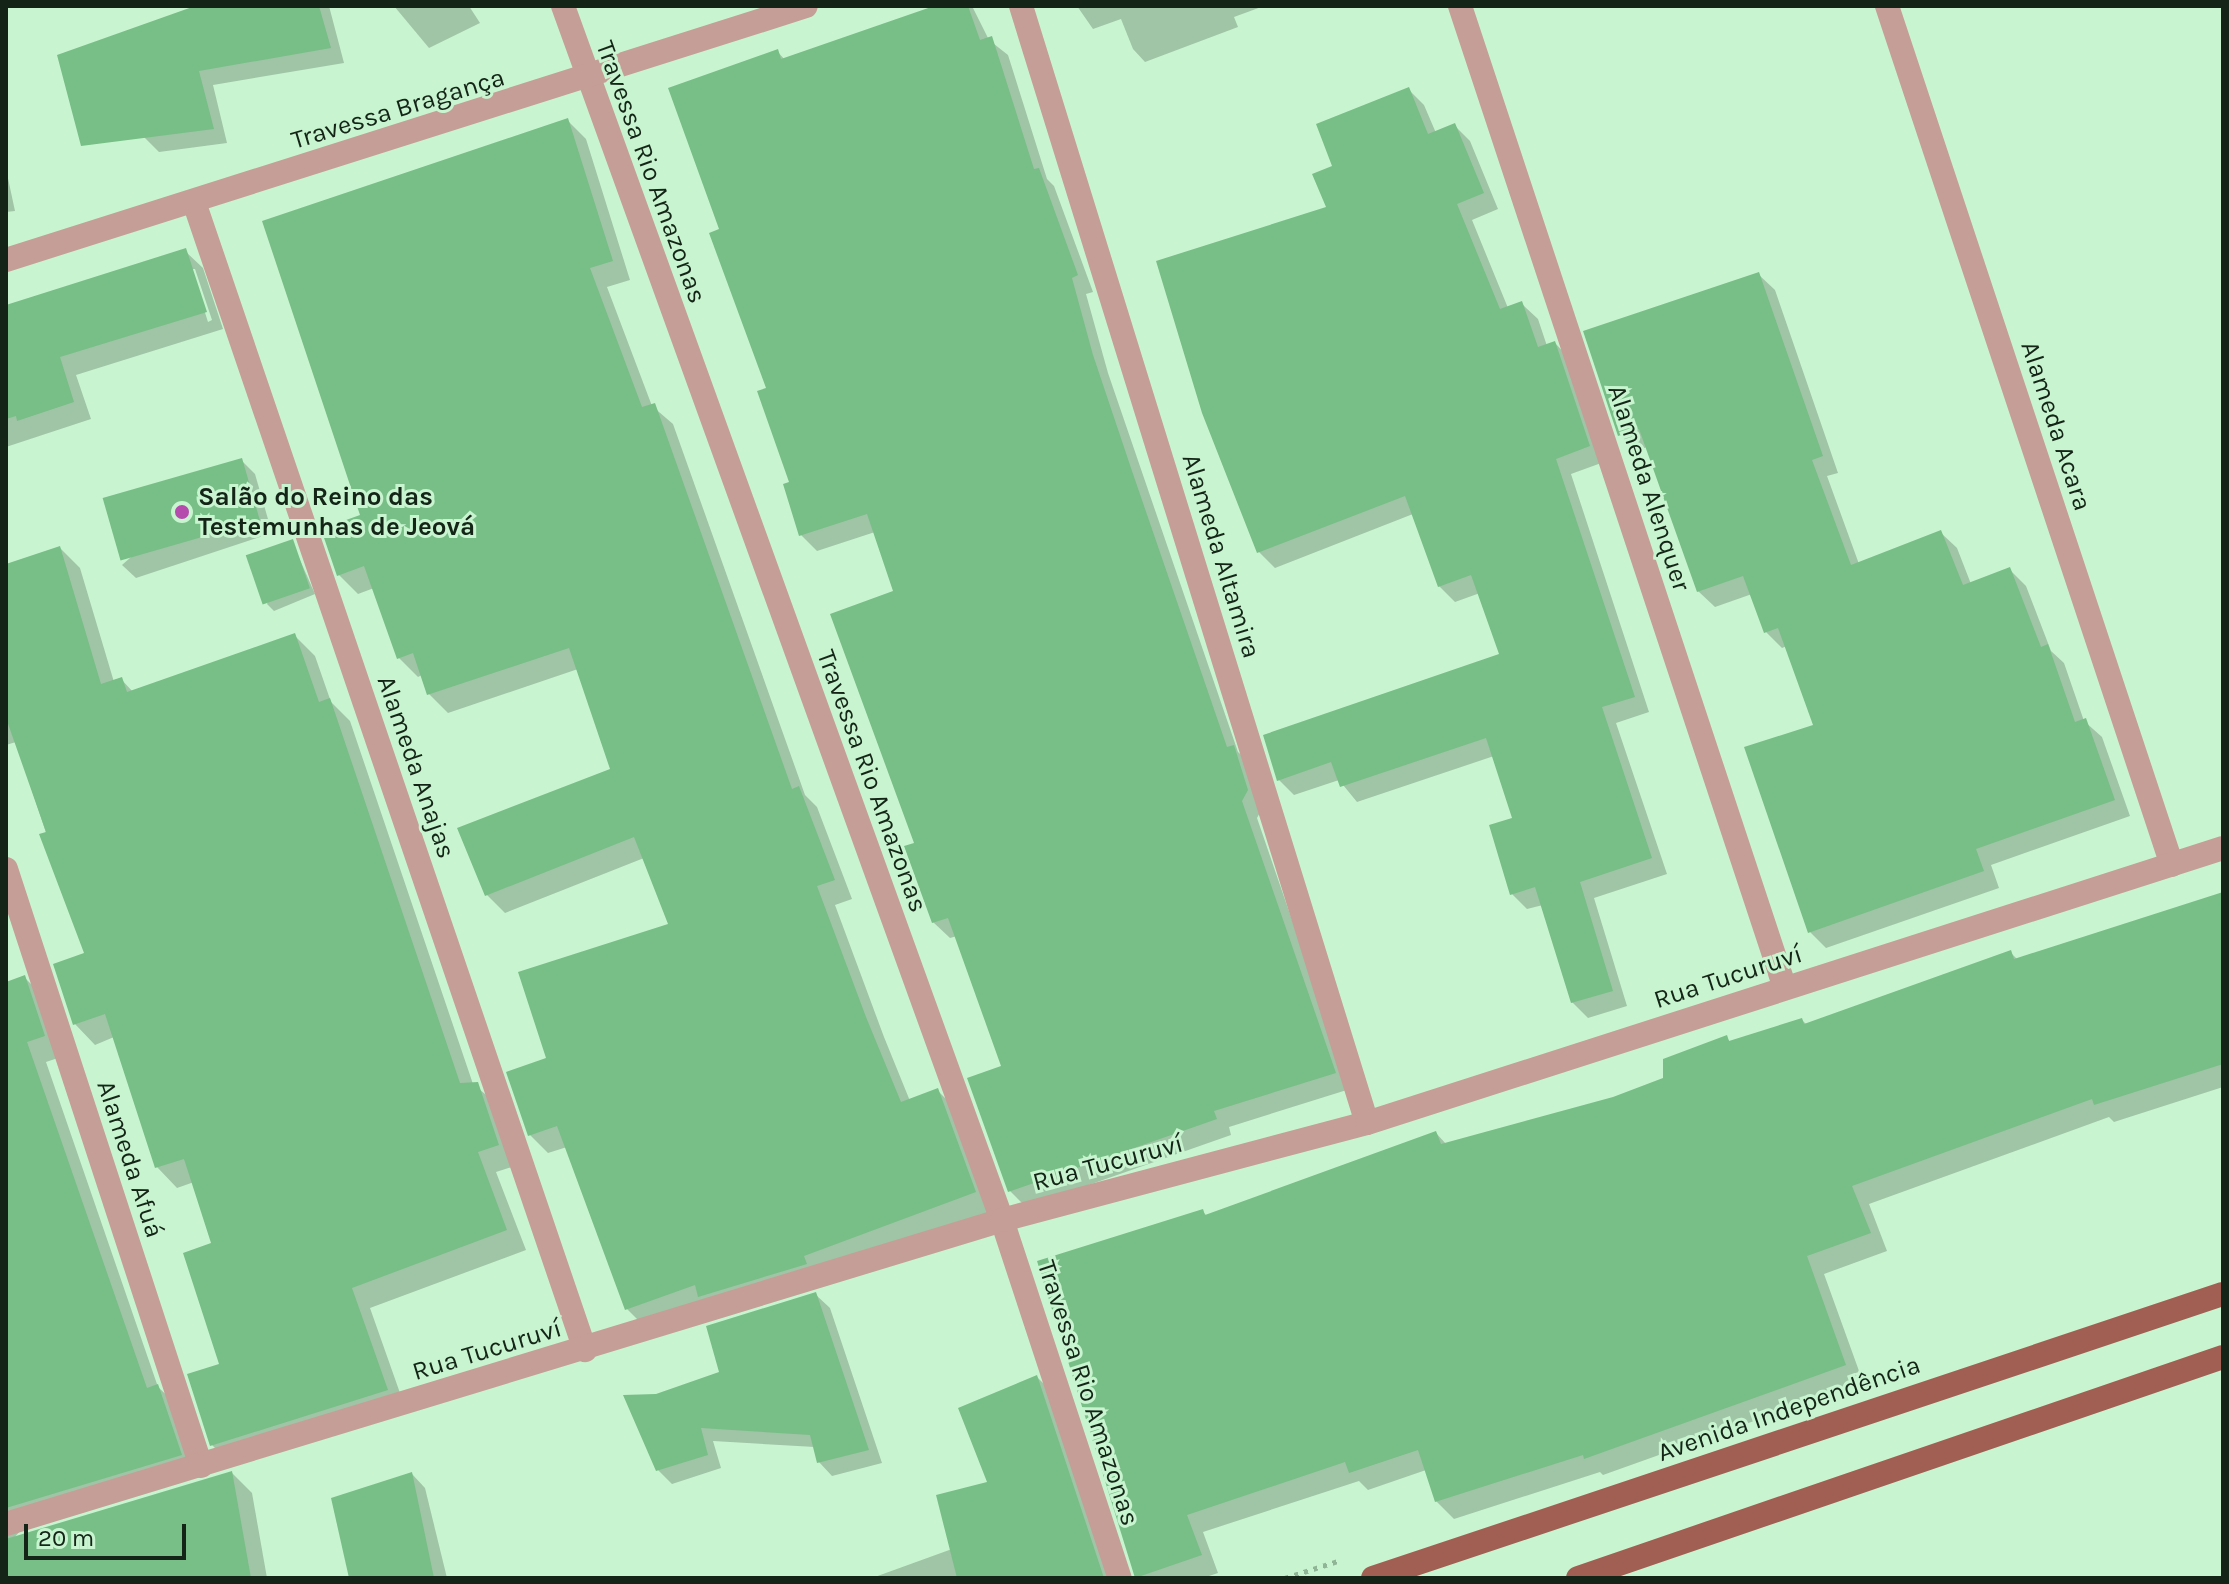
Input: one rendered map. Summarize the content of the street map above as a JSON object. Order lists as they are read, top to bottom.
{
  "streets": {
    "main road": ["Avenida Independência"],
    "street": [
      "Travessa Bragança",
      "Travessa Rio Amazonas",
      "Alameda Acara",
      "Alameda Alenquer",
      "Alameda Altamira",
      "Alameda Anajas",
      "Rua Tucuruví",
      "Alameda Afuá"
    ]
  },
  "crossings": [
    ["Travessa Bragança", "Travessa Rio Amazonas"],
    ["Travessa Bragança", "Alameda Anajas"],
    ["Travessa Rio Amazonas", "Rua Tucuruví"],
    ["Alameda Acara", "Rua Tucuruví"],
    ["Alameda Alenquer", "Rua Tucuruví"],
    ["Alameda Altamira", "Rua Tucuruví"],
    ["Alameda Anajas", "Rua Tucuruví"],
    ["Rua Tucuruví", "Alameda Afuá"]
  ],
  "places": ["Salão do Reino das Testemunhas de Jeová"],
  "scale_bar": "20 m"
}
